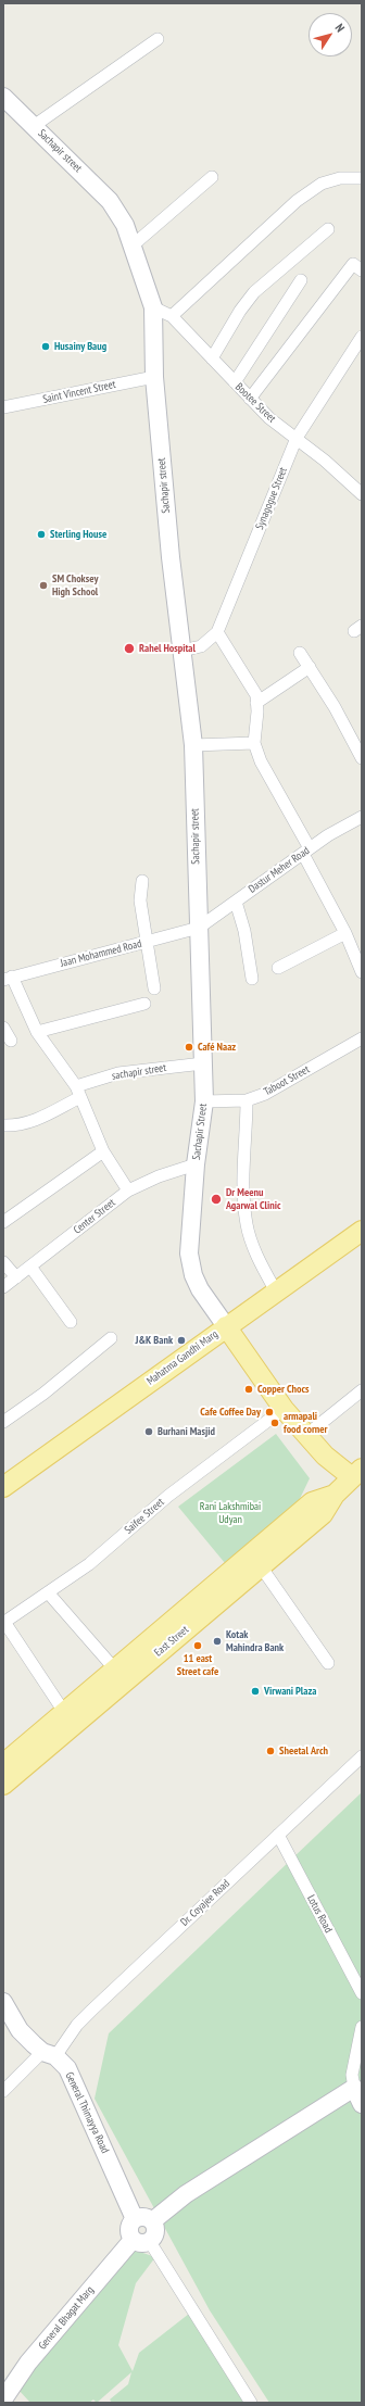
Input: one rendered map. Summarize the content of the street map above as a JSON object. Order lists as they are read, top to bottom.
{
  "streets": {
    "main road": ["Mahatma Gandhi Marg", "East Street"],
    "street": [
      "Sachapir street",
      "Saint Vincent Street",
      "Bootee Street",
      "Synagogue Street",
      "Dastur Meher Road",
      "Jaan Mohammed Road",
      "sachapir street",
      "Taboot Street",
      "Sachapir Street",
      "Center Street",
      "Saifee Street",
      "Dr. Coyajee Road",
      "Lotus Road",
      "General Thimayya Road",
      "General Bhagat Marg"
    ]
  },
  "crossings": [
    ["Sachapir street", "Saint Vincent Street"],
    ["Sachapir street", "Bootee Street"],
    ["Sachapir street", "Synagogue Street"],
    ["Sachapir street", "Dastur Meher Road"],
    ["Sachapir street", "Jaan Mohammed Road"],
    ["Sachapir street", "Sachapir Street"],
    ["Bootee Street", "Synagogue Street"],
    ["Dastur Meher Road", "Jaan Mohammed Road"],
    ["Dastur Meher Road", "Sachapir Street"],
    ["Jaan Mohammed Road", "Sachapir Street"],
    ["sachapir street", "Sachapir Street"],
    ["Taboot Street", "Sachapir Street"],
    ["Sachapir Street", "Center Street"],
    ["Sachapir Street", "Mahatma Gandhi Marg"],
    ["Dr. Coyajee Road", "Lotus Road"],
    ["Dr. Coyajee Road", "General Thimayya Road"],
    ["General Thimayya Road", "General Bhagat Marg"]
  ],
  "parks": ["Rani Lakshmibai Udyan"],
  "places": [
    "Husainy Baug",
    "Sterling House",
    "SM Choksey High School",
    "Rahel Hospital",
    "Café Naaz",
    "Dr Meenu Agarwal Clinic",
    "J&K Bank",
    "Copper Chocs",
    "Cafe Coffee Day",
    "armapali food corner",
    "Burhani Masjid",
    "Kotak Mahindra Bank",
    "11 east Street cafe",
    "Virwani Plaza",
    "Sheetal Arch"
  ],
  "north": "top right"
}
